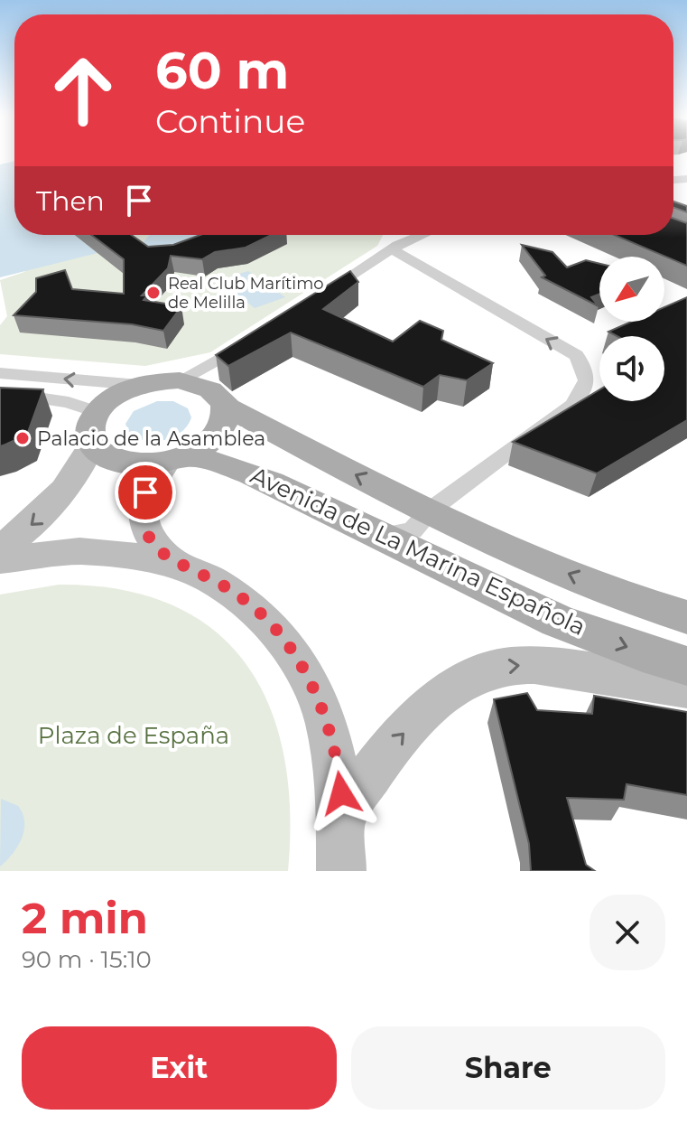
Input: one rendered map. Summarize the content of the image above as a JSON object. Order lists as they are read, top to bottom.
{
  "streets": {
    "main road": ["Avenida de La Marina Española"]
  },
  "parks": ["Plaza de España"],
  "places": ["Real Club Marítimo de Melilla", "Palacio de la Asamblea"],
  "north": "bottom left",
  "page": {
    "turn": ["60 m", "Continue"],
    "then": "Then",
    "heading": ["2 min", "90 m · 15:10"],
    "buttons": ["Exit", "Share"]
  }
}
